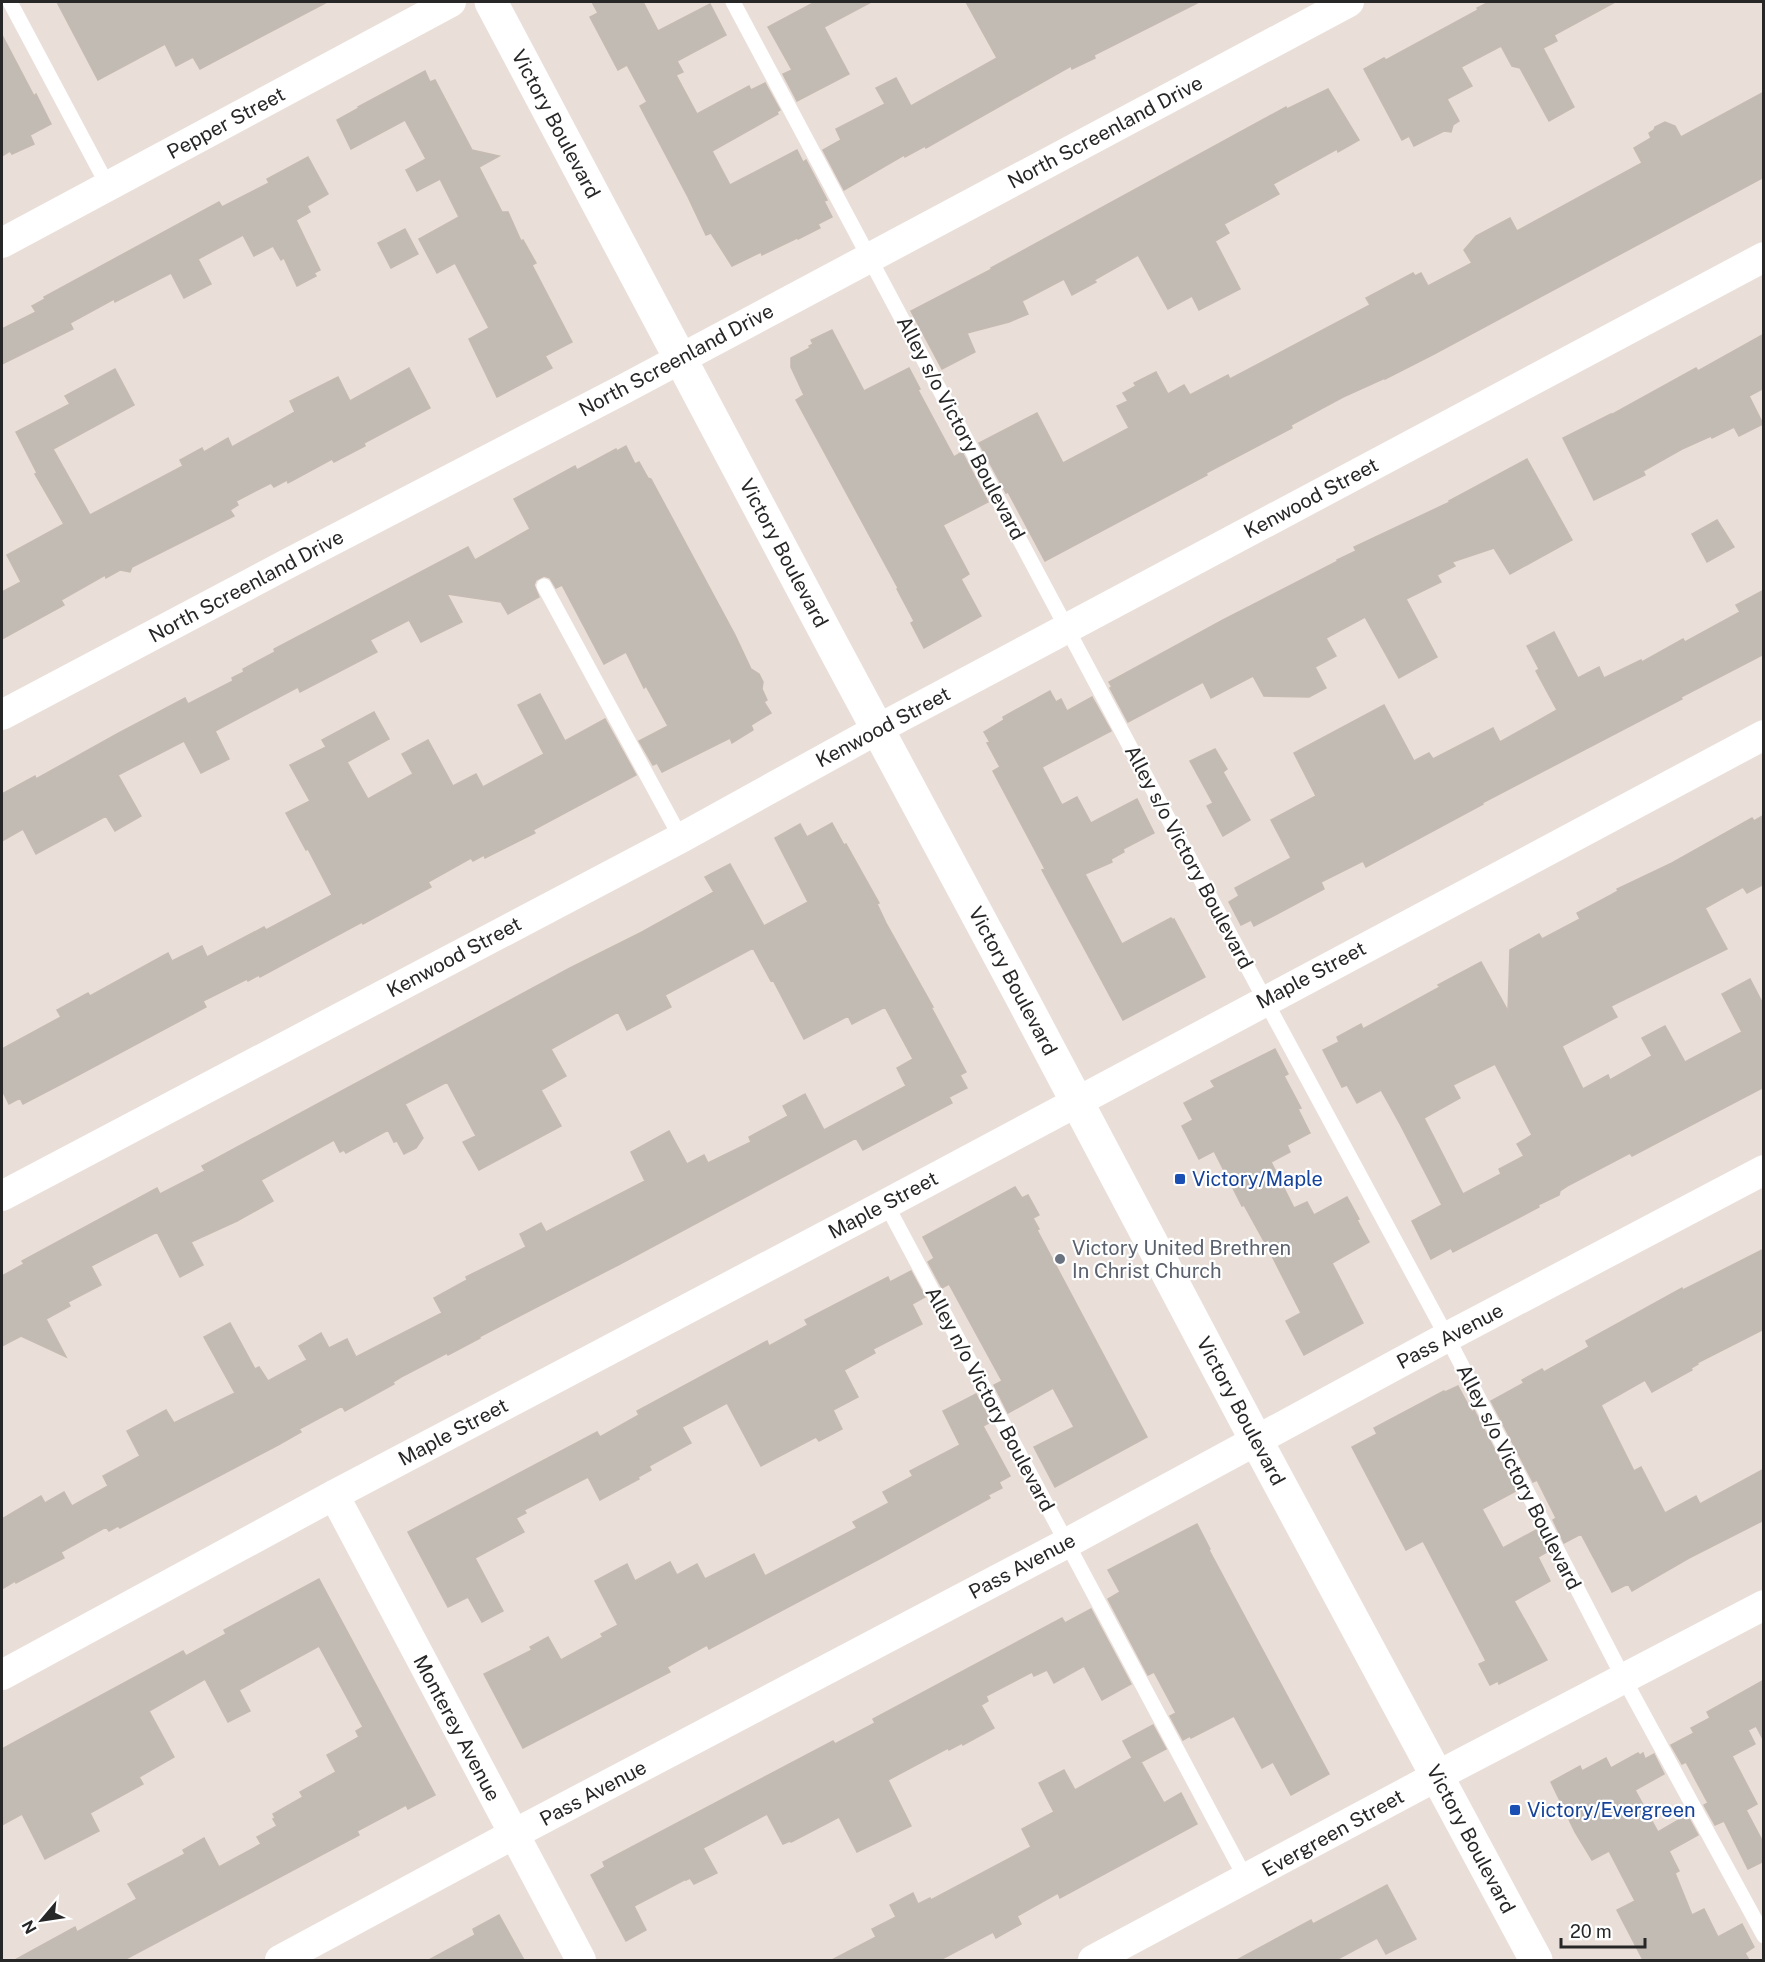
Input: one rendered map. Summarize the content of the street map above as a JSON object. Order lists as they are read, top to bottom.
{
  "streets": {
    "main road": ["Victory Boulevard"],
    "street": [
      "Pepper Street",
      "North Screenland Drive",
      "Kenwood Street",
      "Maple Street",
      "Pass Avenue",
      "Monterey Avenue",
      "Evergreen Street"
    ],
    "lane": ["Alley s/o Victory Boulevard", "Alley n/o Victory Boulevard"]
  },
  "crossings": [
    ["Victory Boulevard", "North Screenland Drive"],
    ["Victory Boulevard", "Kenwood Street"],
    ["Victory Boulevard", "Maple Street"],
    ["Victory Boulevard", "Pass Avenue"],
    ["Victory Boulevard", "Evergreen Street"],
    ["North Screenland Drive", "Alley s/o Victory Boulevard"],
    ["Alley s/o Victory Boulevard", "Kenwood Street"],
    ["Alley s/o Victory Boulevard", "Maple Street"],
    ["Alley s/o Victory Boulevard", "Pass Avenue"],
    ["Alley s/o Victory Boulevard", "Evergreen Street"],
    ["Maple Street", "Alley n/o Victory Boulevard"],
    ["Maple Street", "Monterey Avenue"],
    ["Pass Avenue", "Alley n/o Victory Boulevard"],
    ["Pass Avenue", "Monterey Avenue"],
    ["Alley n/o Victory Boulevard", "Evergreen Street"]
  ],
  "places": {
    "transit": ["Victory/Maple", "Victory/Evergreen"],
    "other": ["Victory United Brethren In Christ Church"]
  },
  "scale_bar": "20 m",
  "north": "bottom left"
}
